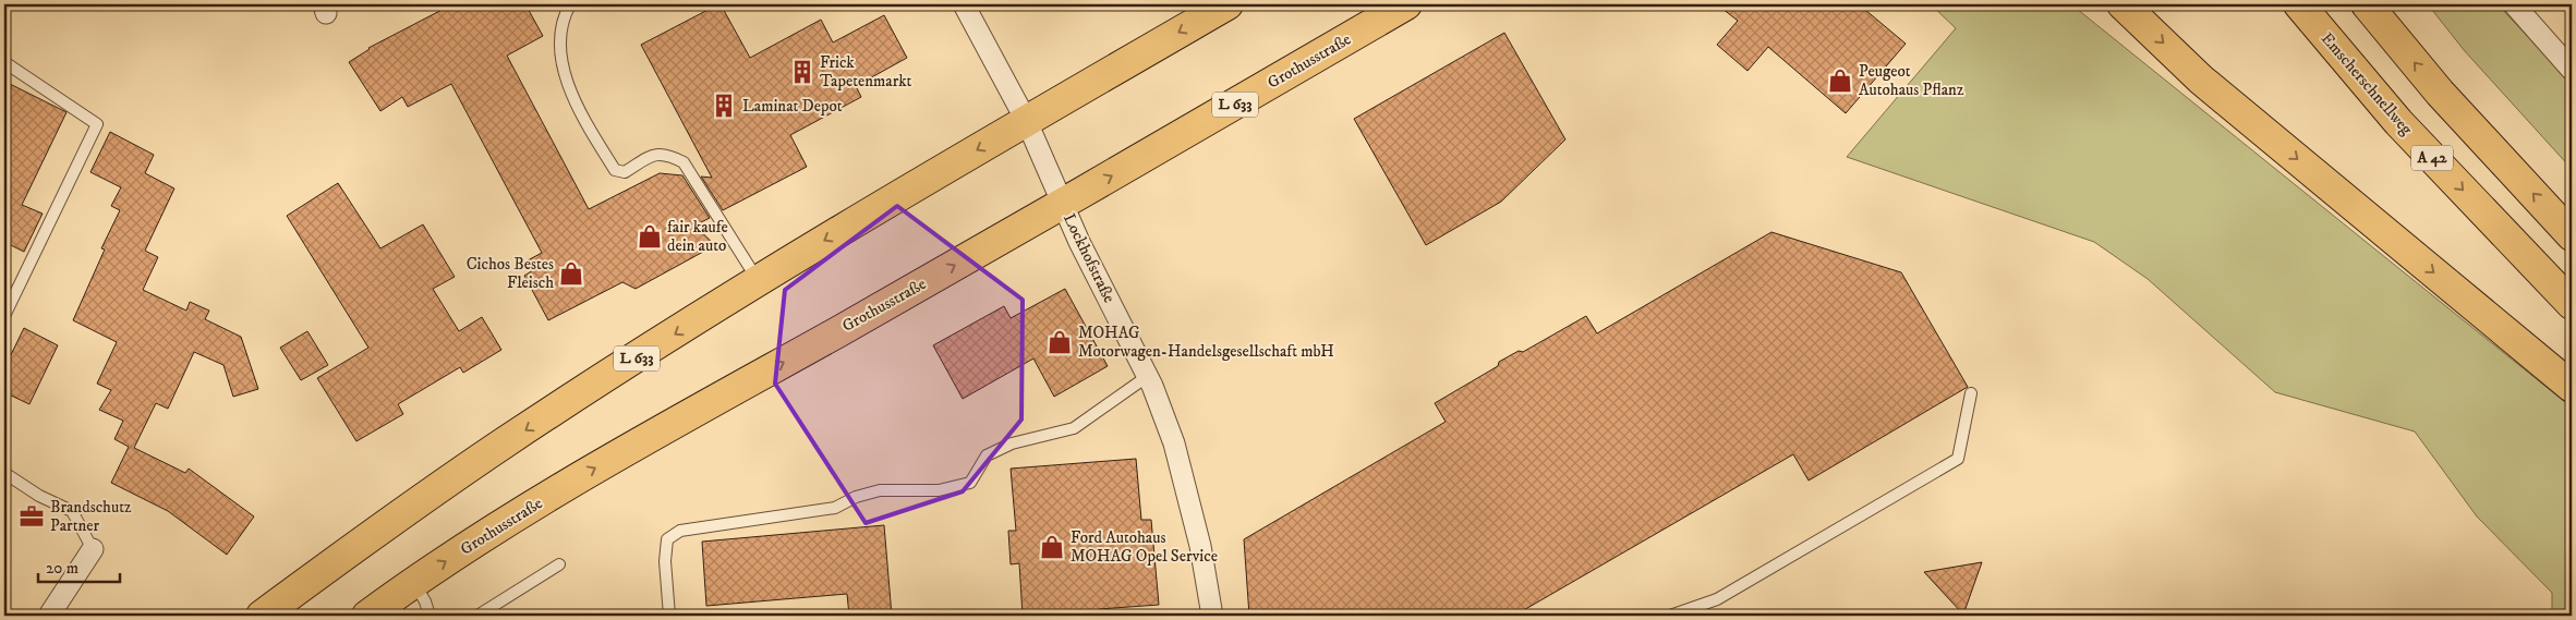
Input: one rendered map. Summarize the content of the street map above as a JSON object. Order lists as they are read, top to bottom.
{
  "streets": {
    "main road": [
      "Grothusstraße",
      "Emscherschnellweg",
      "L 633",
      "A 42"
    ],
    "street": ["Lockhofstraße"]
  },
  "crossings": [
    ["Grothusstraße", "Lockhofstraße"],
    ["L 633", "Lockhofstraße"]
  ],
  "places": {
    "building": ["Frick Tapetenmarkt", "Laminat Depot"],
    "shop": [
      "Peugeot Autohaus Pflanz",
      "fair kaufe dein auto",
      "Cichos Bestes Fleisch",
      "MOHAG Motorwagen-Handelsgesellschaft mbH",
      "Ford Autohaus MOHAG Opel Service"
    ],
    "office": ["Brandschutz Partner"]
  },
  "scale_bar": "20 m"
}
